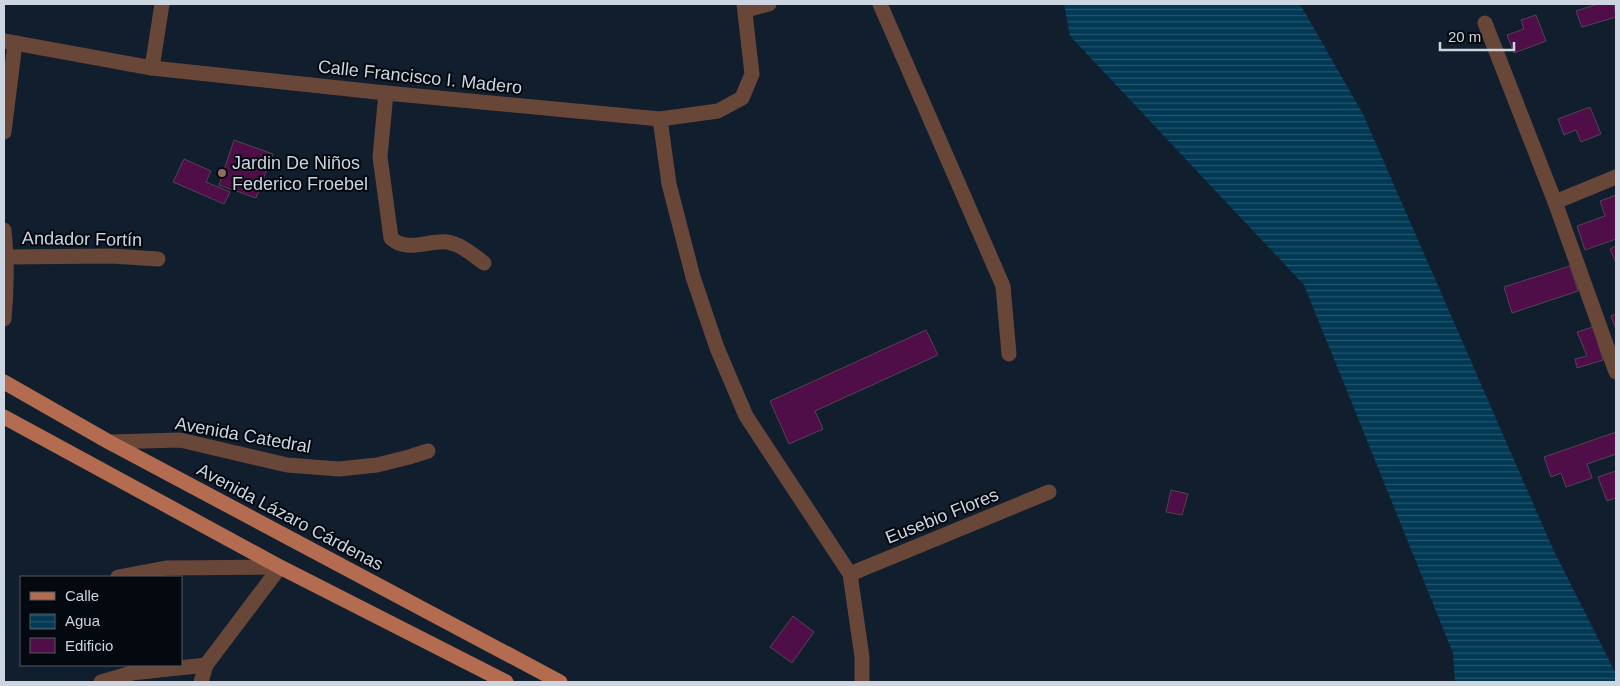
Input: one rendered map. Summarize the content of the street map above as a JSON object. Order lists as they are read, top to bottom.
{
  "streets": {
    "main road": ["Avenida Lázaro Cárdenas"],
    "street": [
      "Calle Francisco I. Madero",
      "Andador Fortín",
      "Avenida Catedral",
      "Eusebio Flores"
    ]
  },
  "crossings": [
    ["Avenida Catedral", "Avenida Lázaro Cárdenas"]
  ],
  "places": ["Jardin De Niños Federico Froebel"],
  "legend": ["Calle", "Agua", "Edificio"],
  "scale_bar": "20 m"
}
